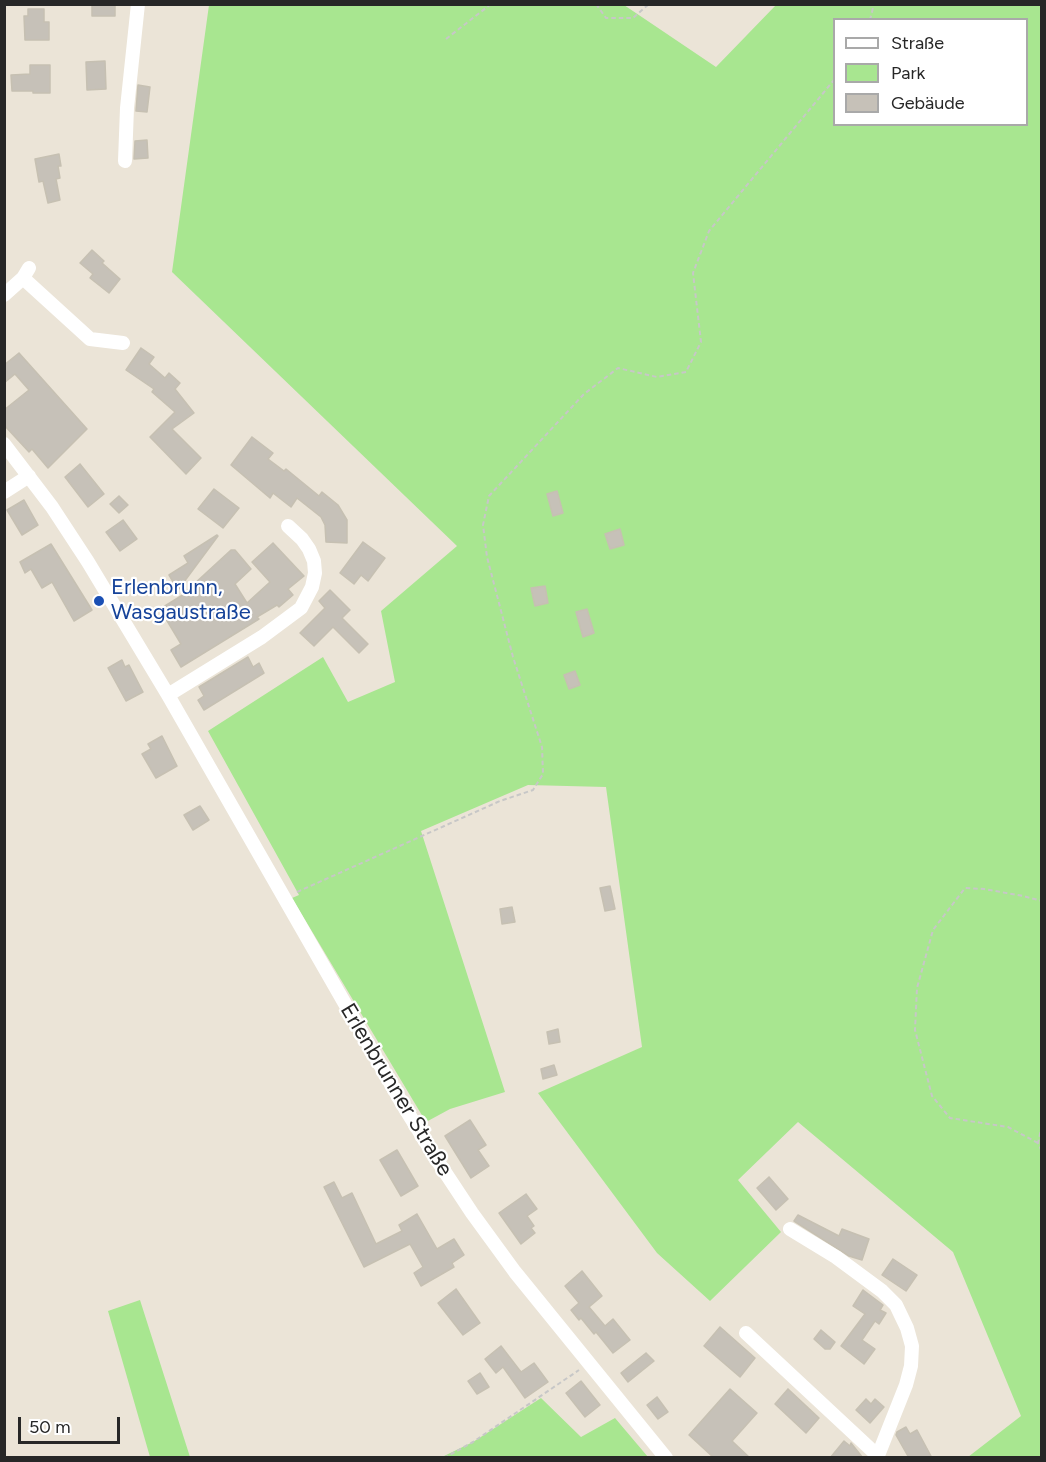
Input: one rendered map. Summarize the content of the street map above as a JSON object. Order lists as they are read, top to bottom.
{
  "streets": {
    "street": ["Erlenbrunner Straße"]
  },
  "places": ["Erlenbrunn, Wasgaustraße"],
  "legend": ["Straße", "Park", "Gebäude"],
  "scale_bar": "50 m"
}
